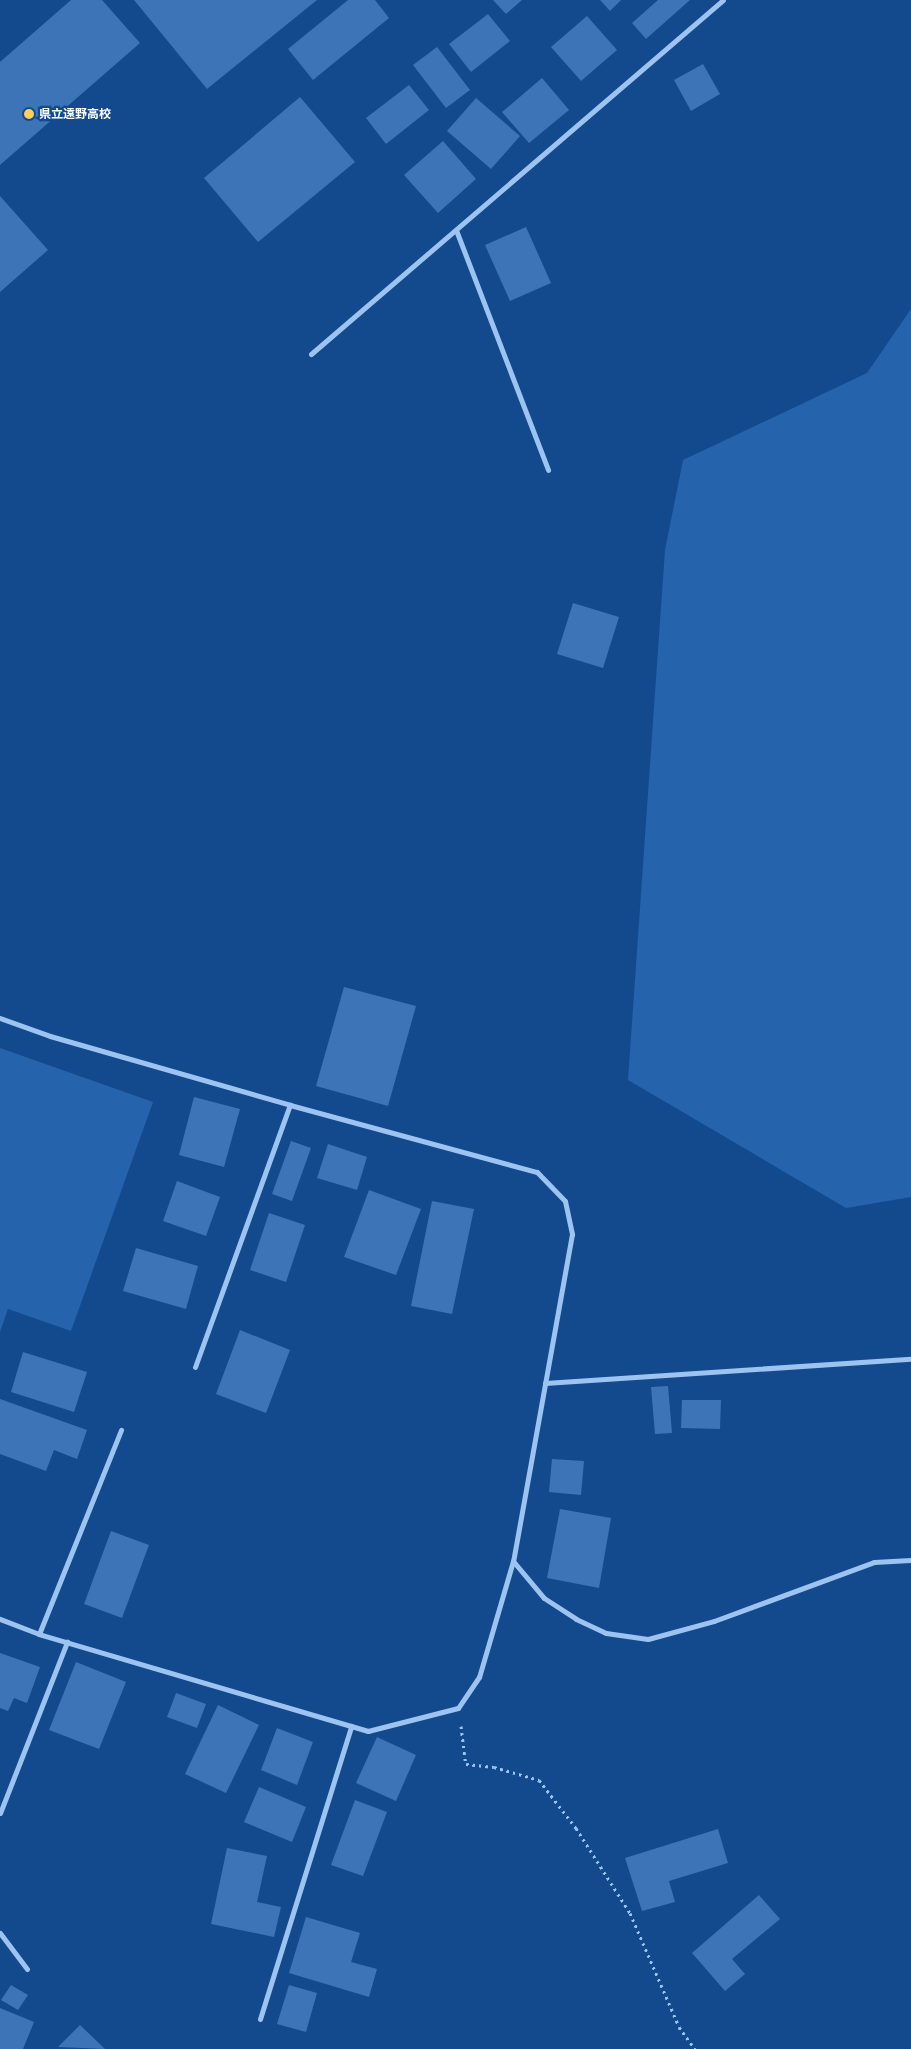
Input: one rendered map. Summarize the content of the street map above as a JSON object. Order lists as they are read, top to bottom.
{
  "places": ["県立遠野高校"]
}
